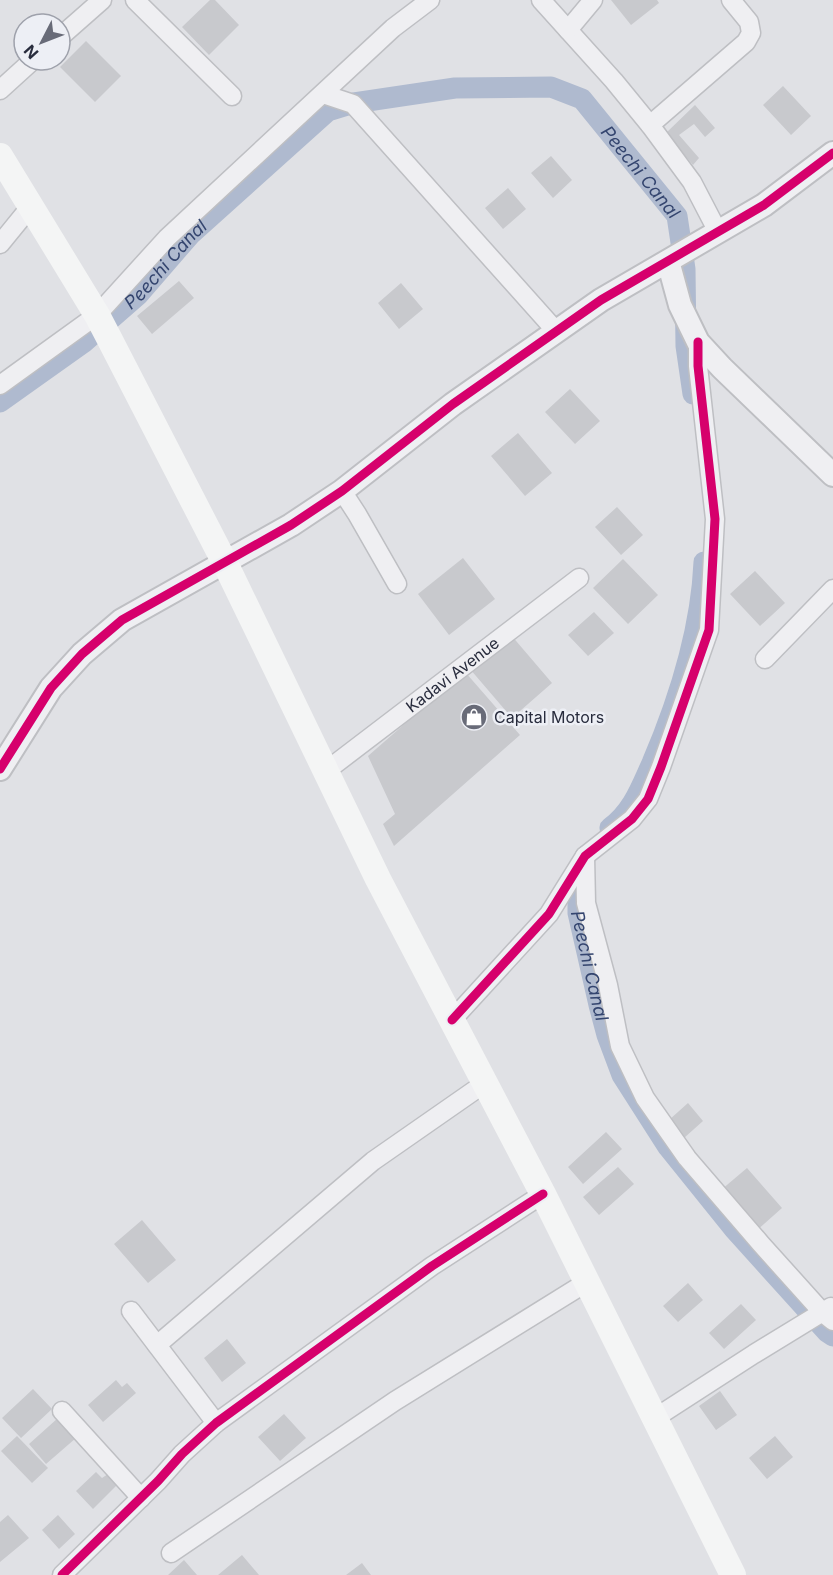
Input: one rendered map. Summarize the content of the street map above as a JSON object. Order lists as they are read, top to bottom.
{
  "streets": {
    "street": ["Kadavi Avenue"]
  },
  "water": ["Peechi Canal"],
  "places": {
    "shop": ["Capital Motors"]
  },
  "north": "bottom left"
}
